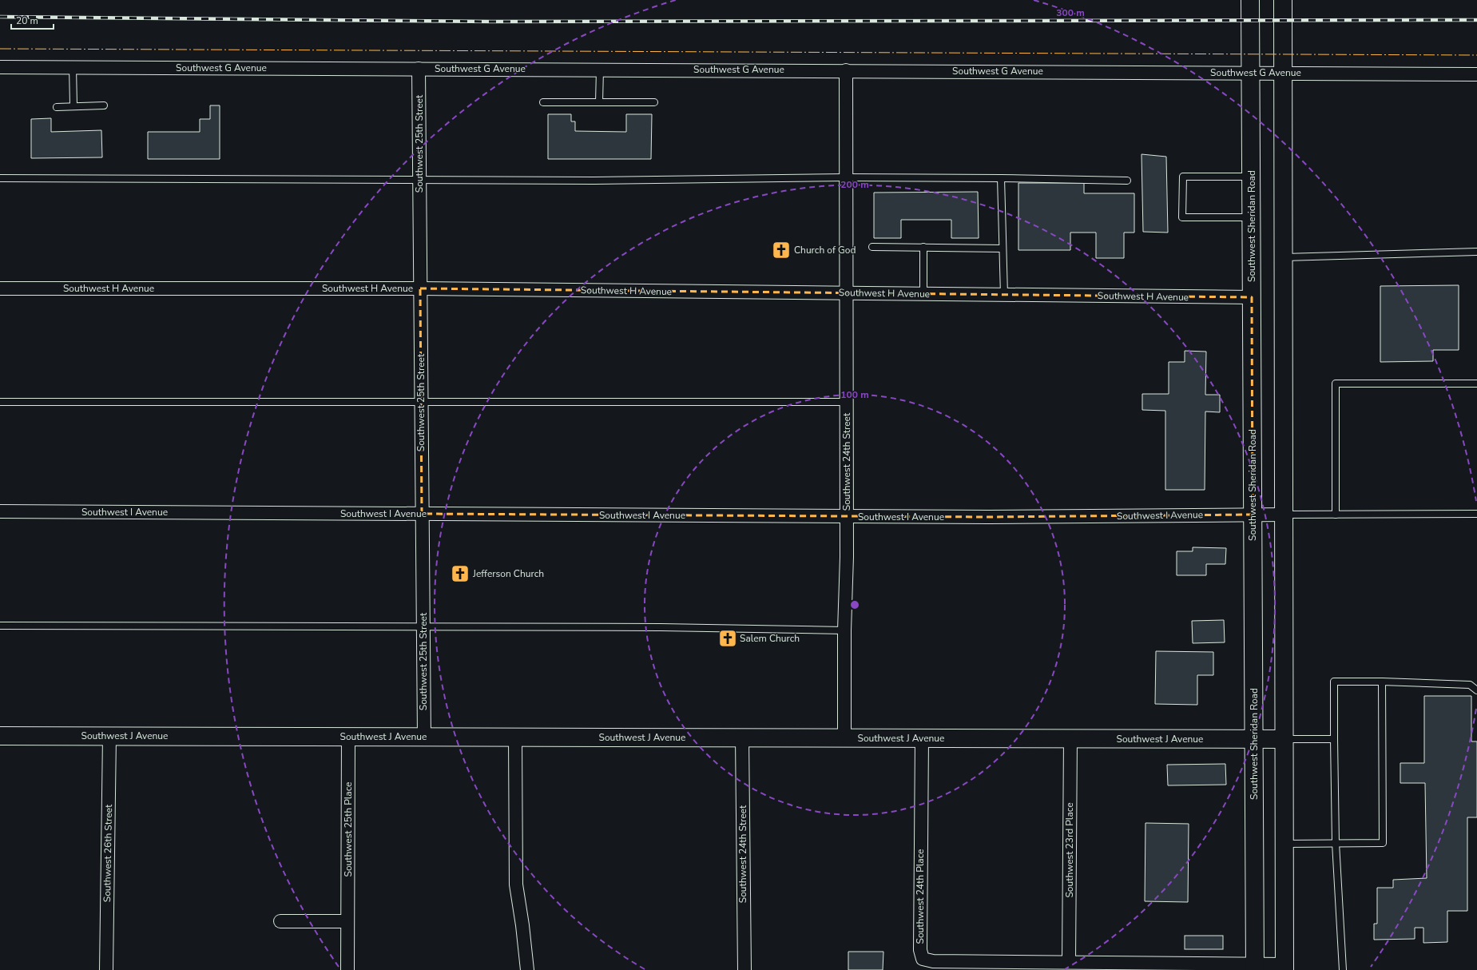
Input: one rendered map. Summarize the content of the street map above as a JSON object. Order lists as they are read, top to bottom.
{
  "streets": {
    "main road": ["Southwest Sheridan Road", "Southwest J Avenue"],
    "street": [
      "Southwest G Avenue",
      "Southwest 25th Street",
      "Southwest H Avenue",
      "Southwest 24th Street",
      "Southwest I Avenue",
      "Southwest 25th Place",
      "Southwest 23rd Place",
      "Southwest 26th Street",
      "Southwest 24th Place"
    ]
  },
  "crossings": [
    ["Southwest G Avenue", "Southwest 25th Street"],
    ["Southwest G Avenue", "Southwest Sheridan Road"],
    ["Southwest G Avenue", "Southwest 24th Street"],
    ["Southwest 25th Street", "Southwest H Avenue"],
    ["Southwest 25th Street", "Southwest I Avenue"],
    ["Southwest 25th Street", "Southwest J Avenue"],
    ["Southwest Sheridan Road", "Southwest H Avenue"],
    ["Southwest Sheridan Road", "Southwest I Avenue"],
    ["Southwest Sheridan Road", "Southwest J Avenue"],
    ["Southwest Sheridan Road", "Southwest 24th Place"],
    ["Southwest H Avenue", "Southwest 24th Street"],
    ["Southwest 24th Street", "Southwest I Avenue"],
    ["Southwest 24th Street", "Southwest J Avenue"],
    ["Southwest J Avenue", "Southwest 25th Place"],
    ["Southwest J Avenue", "Southwest 23rd Place"],
    ["Southwest J Avenue", "Southwest 26th Street"],
    ["Southwest J Avenue", "Southwest 24th Place"],
    ["Southwest 23rd Place", "Southwest 24th Place"]
  ],
  "places": {
    "church": ["Church of God", "Jefferson Church", "Salem Church"]
  },
  "scale_bar": "20 m",
  "rings": ["300 m", "200 m", "100 m"]
}
